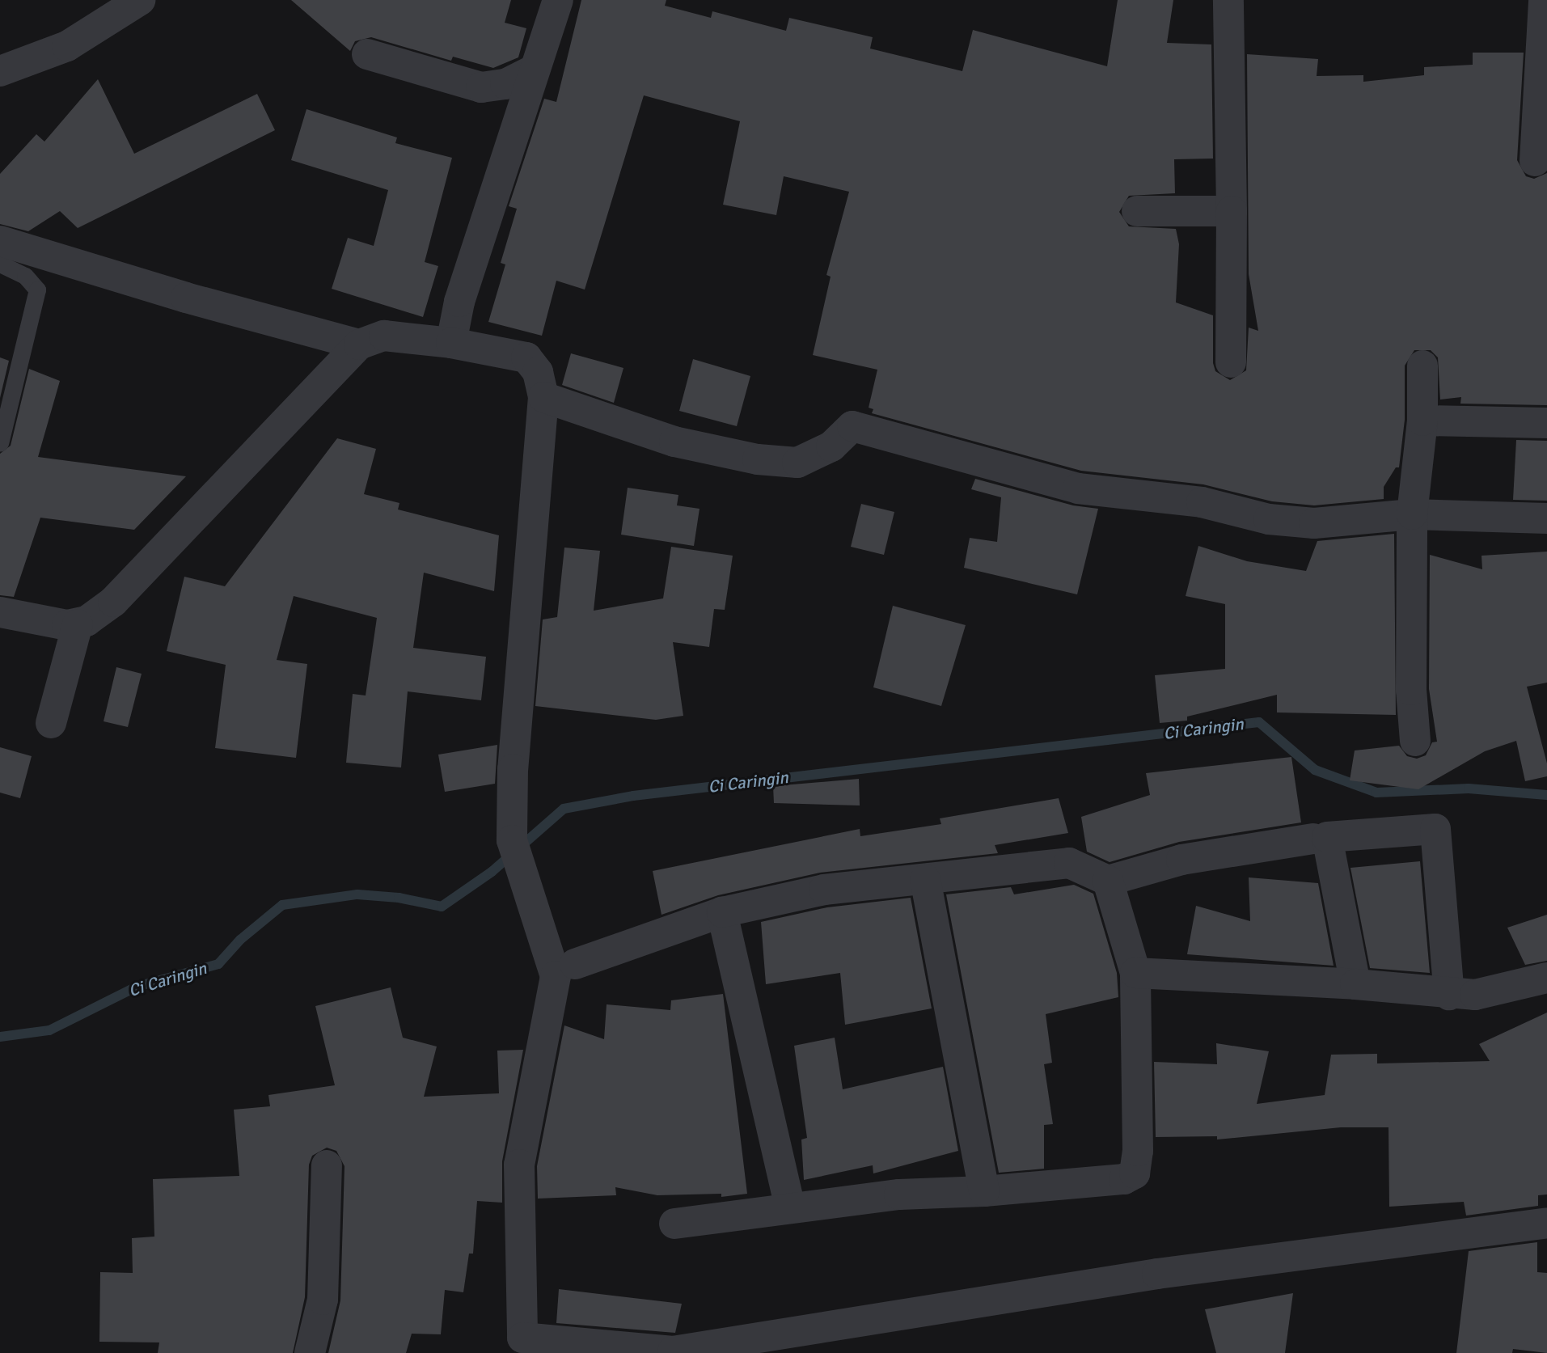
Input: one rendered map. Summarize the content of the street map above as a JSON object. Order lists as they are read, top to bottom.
{
  "water": ["Ci Caringin"]
}
